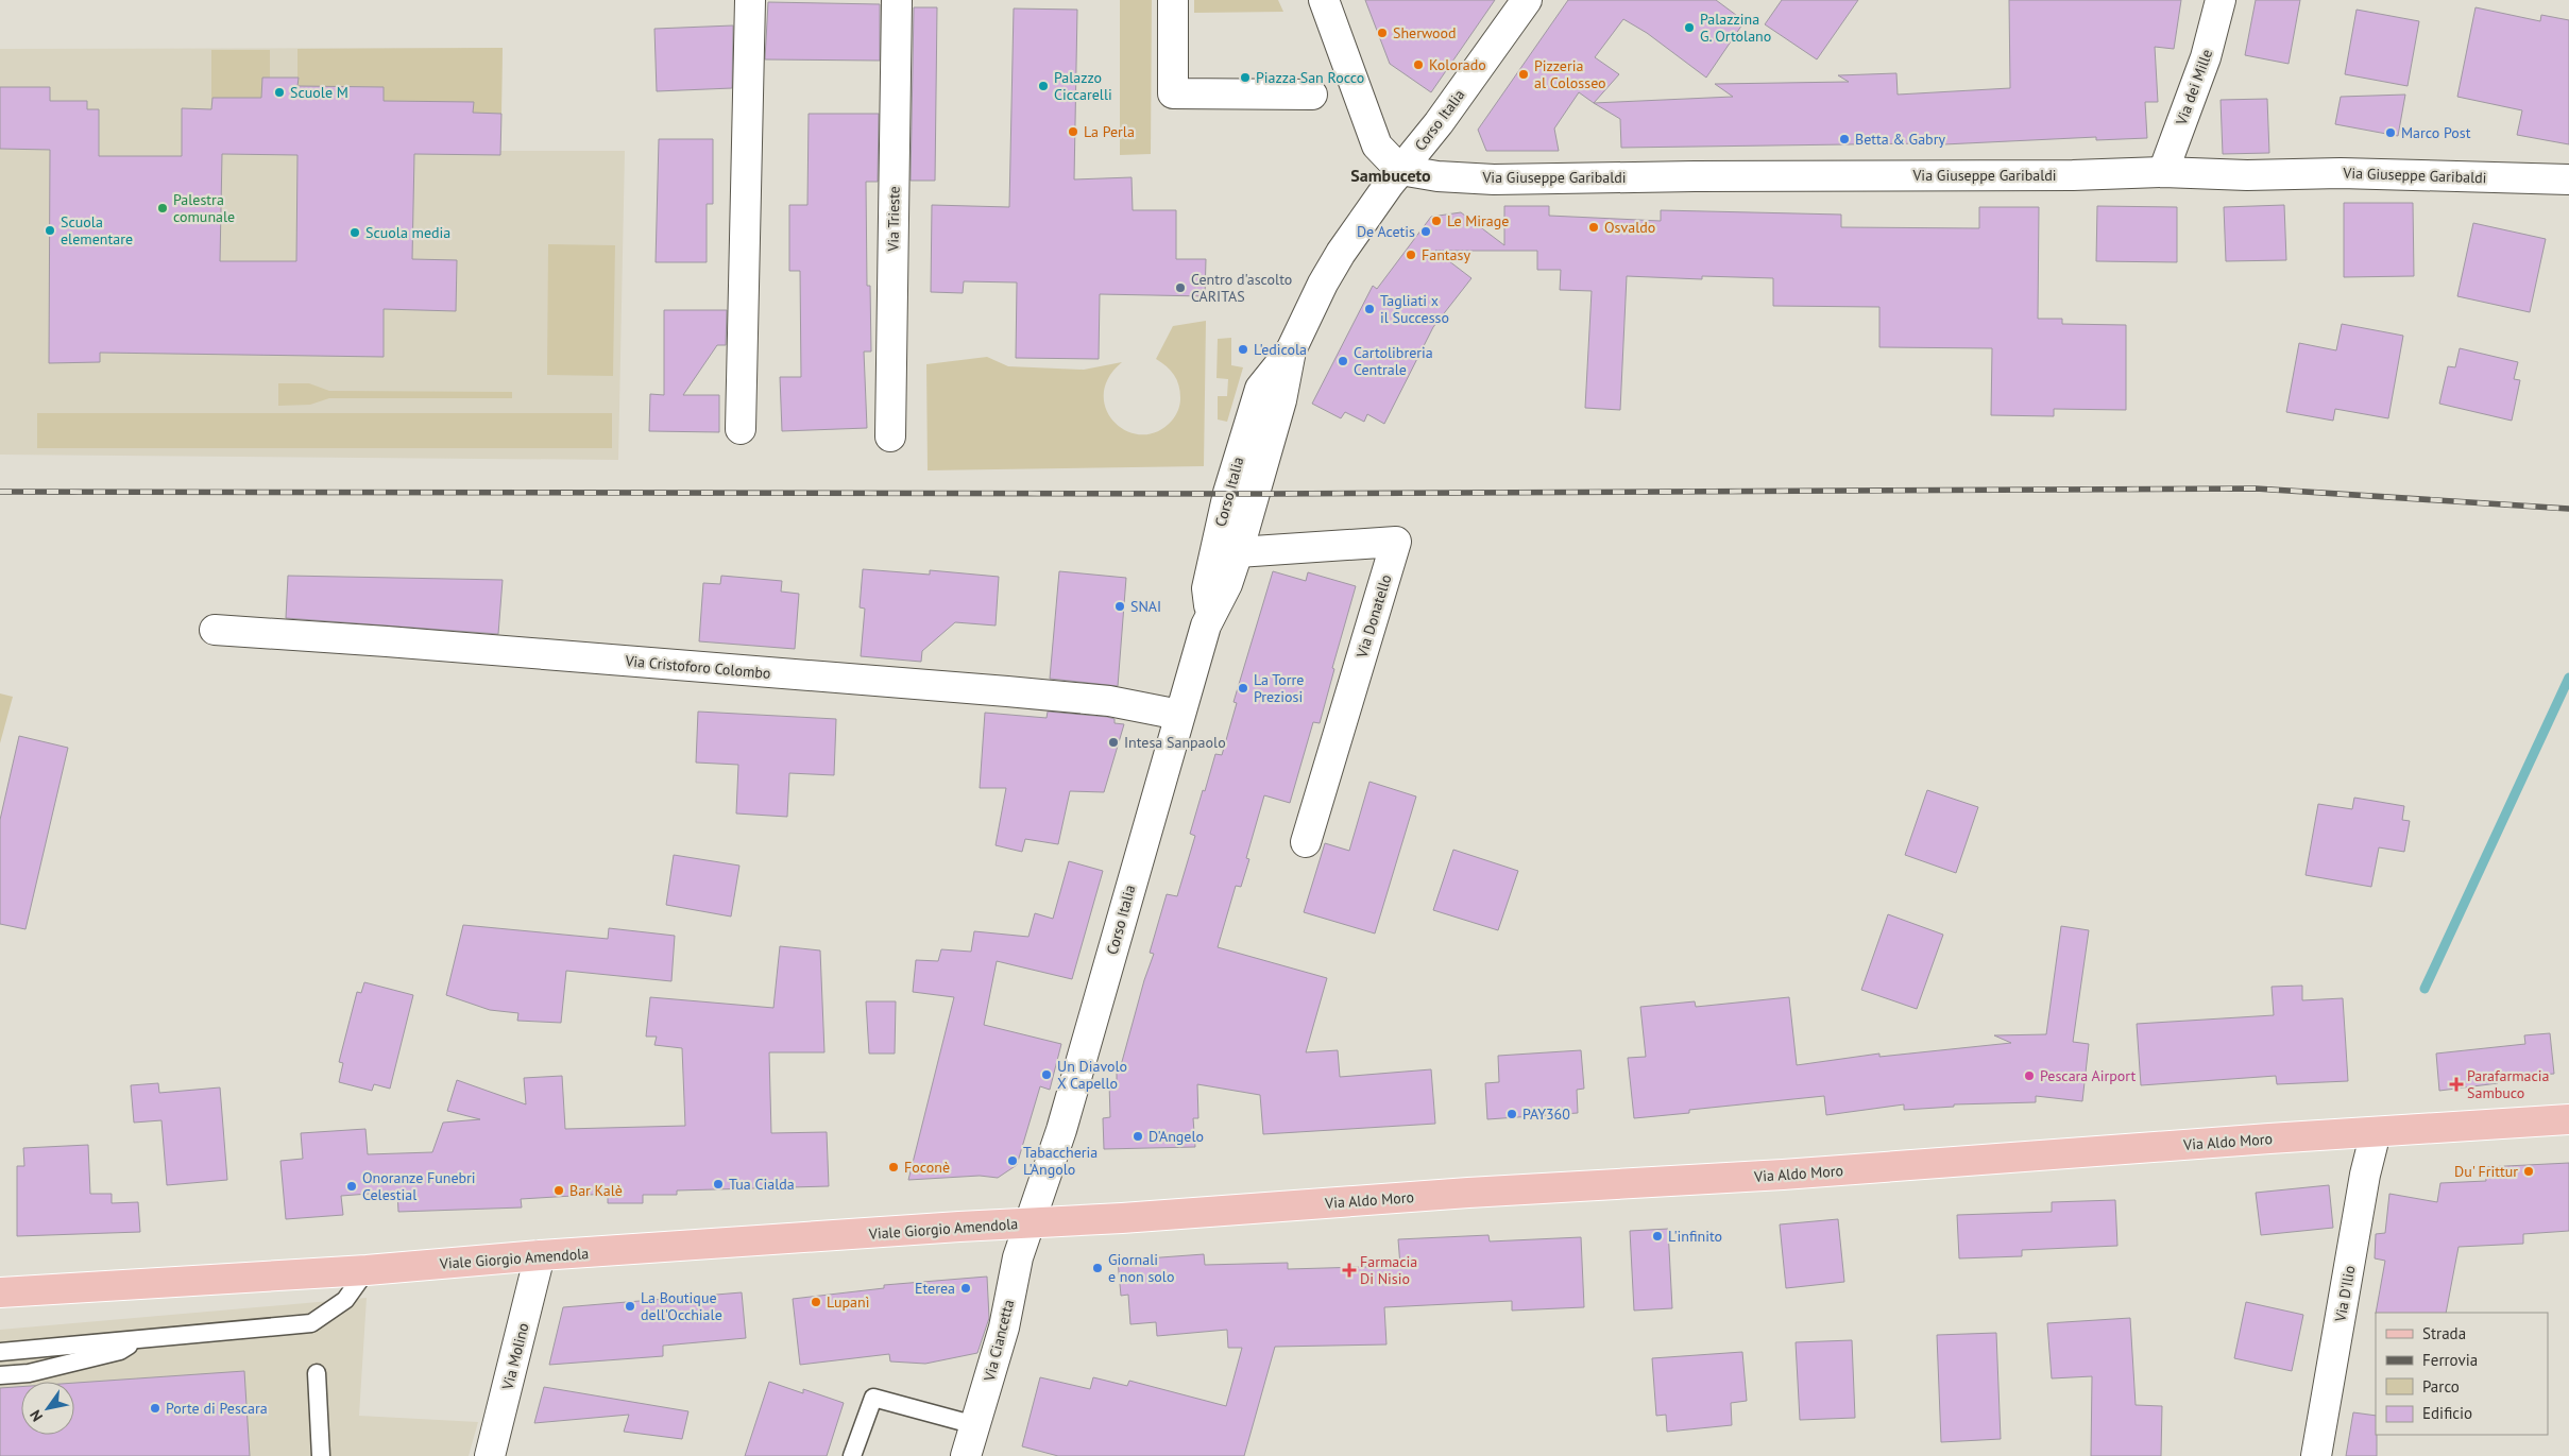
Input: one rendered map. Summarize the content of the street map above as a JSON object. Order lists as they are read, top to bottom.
{
  "streets": {
    "main road": ["Via Aldo Moro", "Viale Giorgio Amendola"],
    "street": [
      "Via dei Mille",
      "Corso Italia",
      "Via Giuseppe Garibaldi",
      "Via Trieste",
      "Via Donatello",
      "Via Cristoforo Colombo",
      "Via D'Ilio",
      "Via Ciancetta",
      "Via Molino"
    ]
  },
  "crossings": [
    ["Via dei Mille", "Via Giuseppe Garibaldi"],
    ["Corso Italia", "Via Giuseppe Garibaldi"],
    ["Corso Italia", "Via Donatello"],
    ["Corso Italia", "Via Cristoforo Colombo"],
    ["Corso Italia", "Via Aldo Moro"],
    ["Corso Italia", "Viale Giorgio Amendola"],
    ["Corso Italia", "Via Ciancetta"],
    ["Via Aldo Moro", "Viale Giorgio Amendola"],
    ["Via Aldo Moro", "Via D'Ilio"],
    ["Via Aldo Moro", "Via Ciancetta"],
    ["Viale Giorgio Amendola", "Via Ciancetta"],
    ["Viale Giorgio Amendola", "Via Molino"]
  ],
  "districts": ["Sambuceto"],
  "places": {
    "other": [
      "Palazzina G. Ortolano",
      "Sherwood",
      "Kolorado",
      "Pizzeria al Colosseo",
      "Piazza San Rocco",
      "Palazzo Ciccarelli",
      "Scuole M",
      "La Perla",
      "Marco Post",
      "Betta & Gabry",
      "Palestra comunale",
      "Le Mirage",
      "Osvaldo",
      "Scuola elementare",
      "De Acetis",
      "Scuola media",
      "Fantasy",
      "Centro d'ascolto CARITAS",
      "Tagliati x il Successo",
      "L'edicola",
      "Cartolibreria Centrale",
      "SNAI",
      "La Torre Preziosi",
      "Intesa Sanpaolo",
      "Un Diavolo X Capello",
      "Pescara Airport",
      "PAY360",
      "D'Angelo",
      "Tabaccheria L'Angolo",
      "Foconè",
      "Du' Frittur",
      "Tua Cialda",
      "Onoranze Funebri Celestial",
      "Bar Kalè",
      "L'infinito",
      "Giornali e non solo",
      "Eterea",
      "Lupanì",
      "La Boutique dell'Occhiale",
      "Porte di Pescara"
    ],
    "health": ["Parafarmacia Sambuco", "Farmacia Di Nisio"]
  },
  "legend": [
    "Strada",
    "Ferrovia",
    "Parco",
    "Edificio"
  ],
  "north": "bottom left"
}
